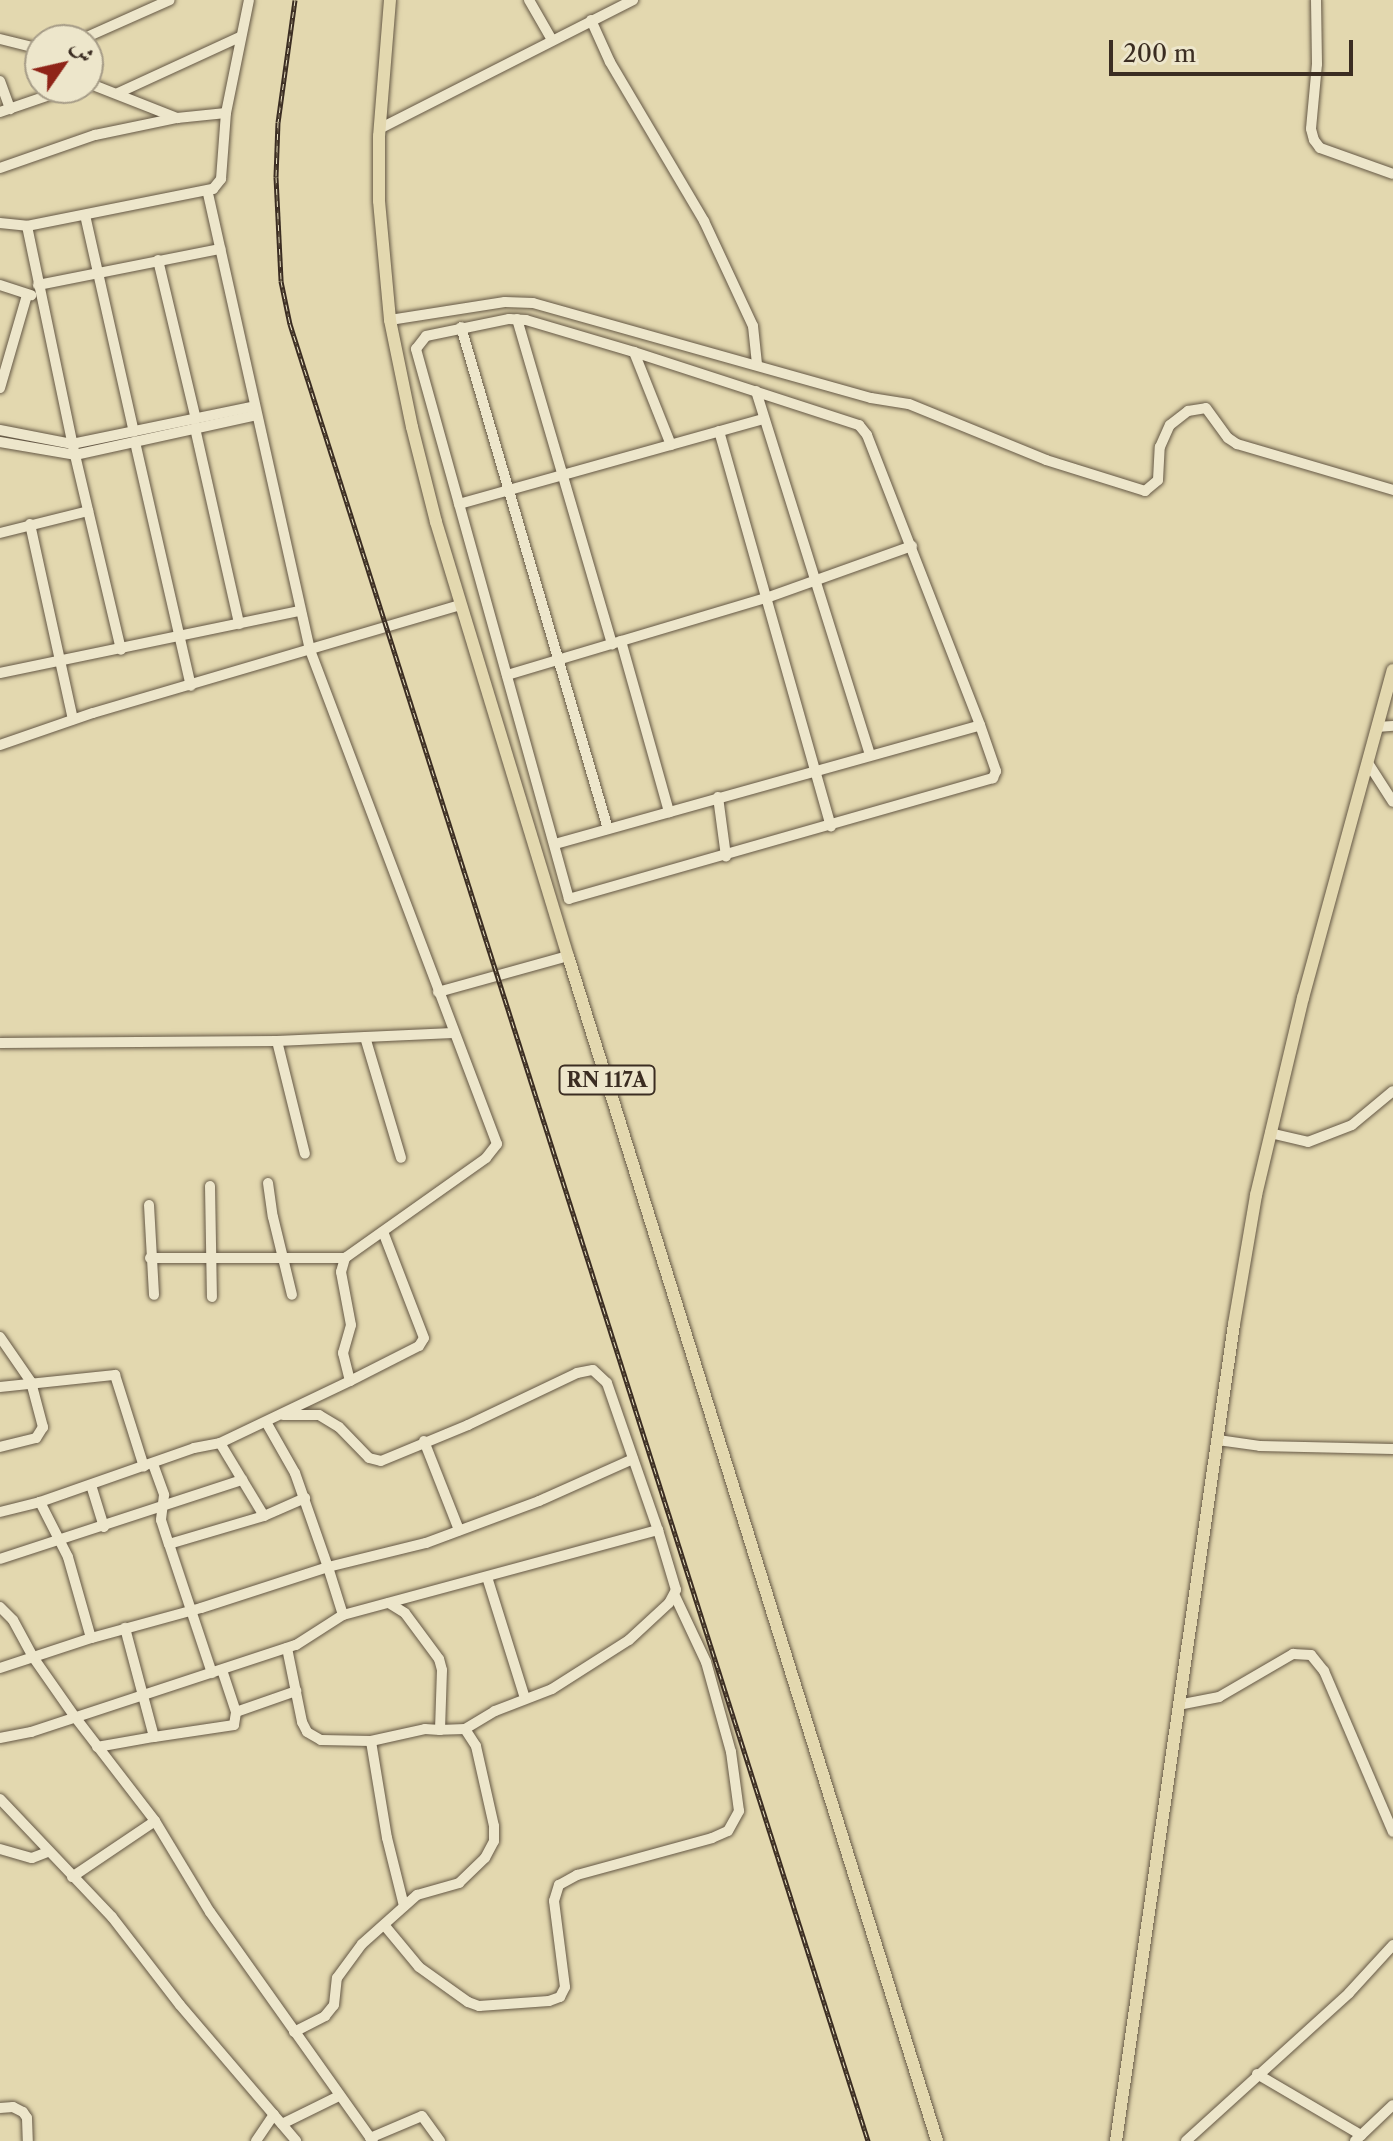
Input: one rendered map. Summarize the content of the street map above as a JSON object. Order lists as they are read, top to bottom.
{
  "streets": {
    "main road": ["RN 117A"]
  },
  "scale_bar": "200 m",
  "north": "top right"
}
